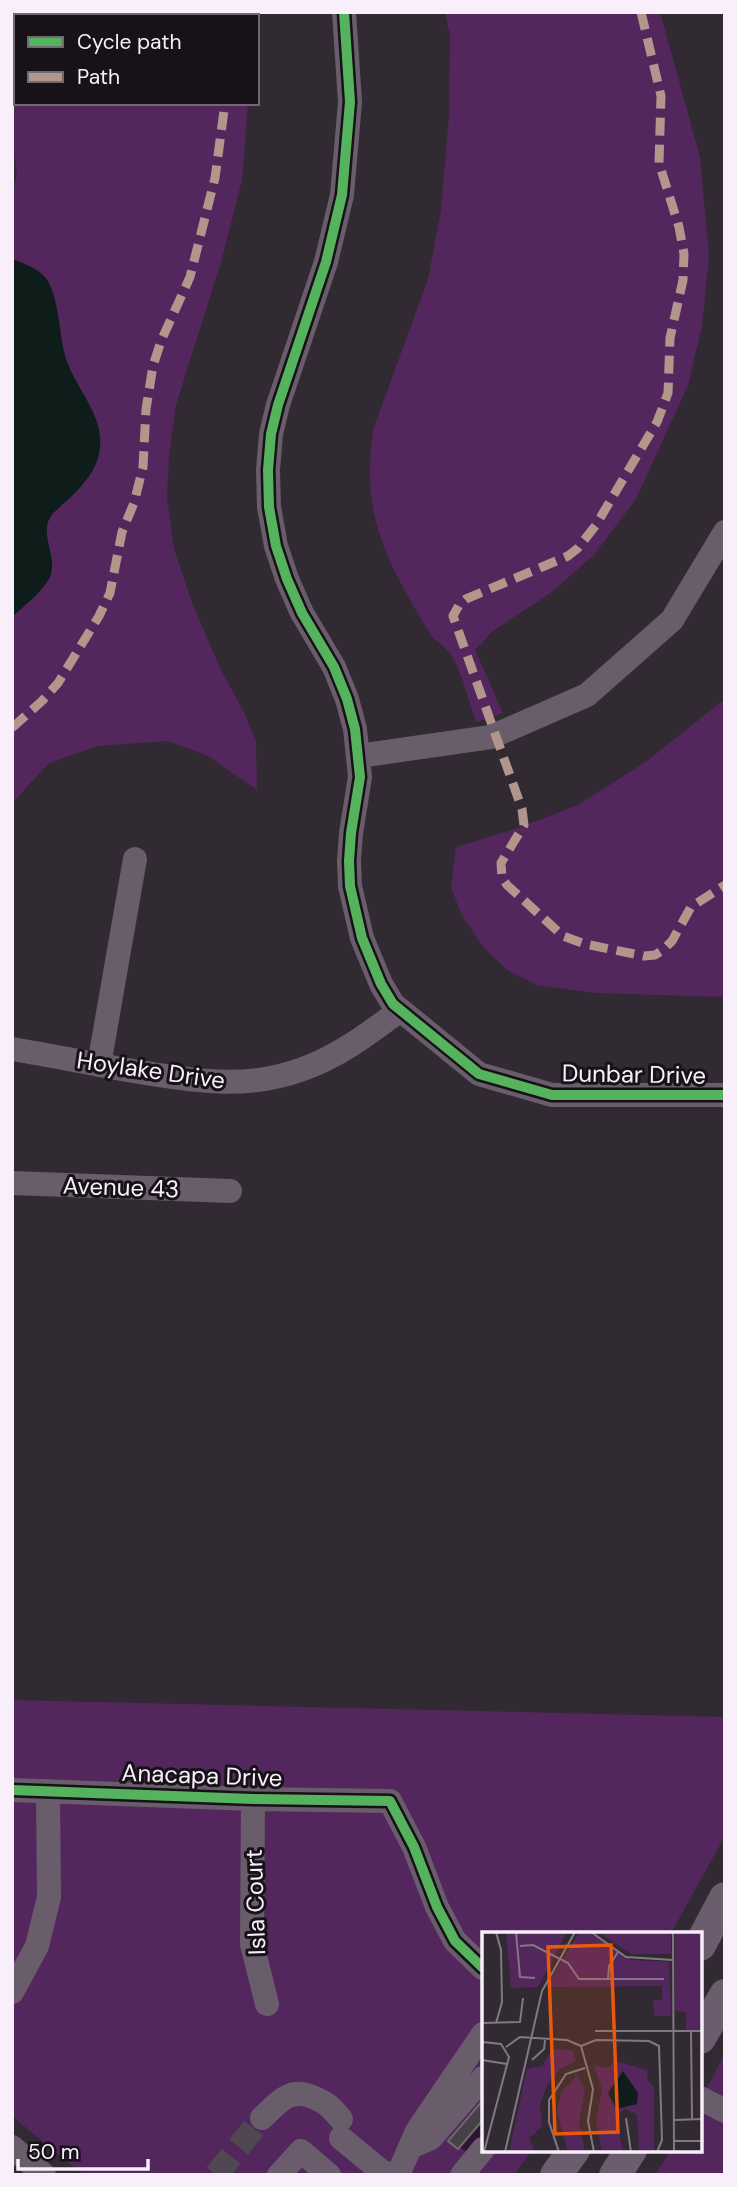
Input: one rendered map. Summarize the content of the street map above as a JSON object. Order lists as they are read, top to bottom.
{
  "streets": {
    "street": [
      "Hoylake Drive",
      "Dunbar Drive",
      "Avenue 43",
      "Anacapa Drive",
      "Isla Court"
    ]
  },
  "crossings": [
    ["Hoylake Drive", "Dunbar Drive"],
    ["Anacapa Drive", "Isla Court"]
  ],
  "legend": ["Cycle path", "Path"],
  "scale_bar": "50 m"
}
